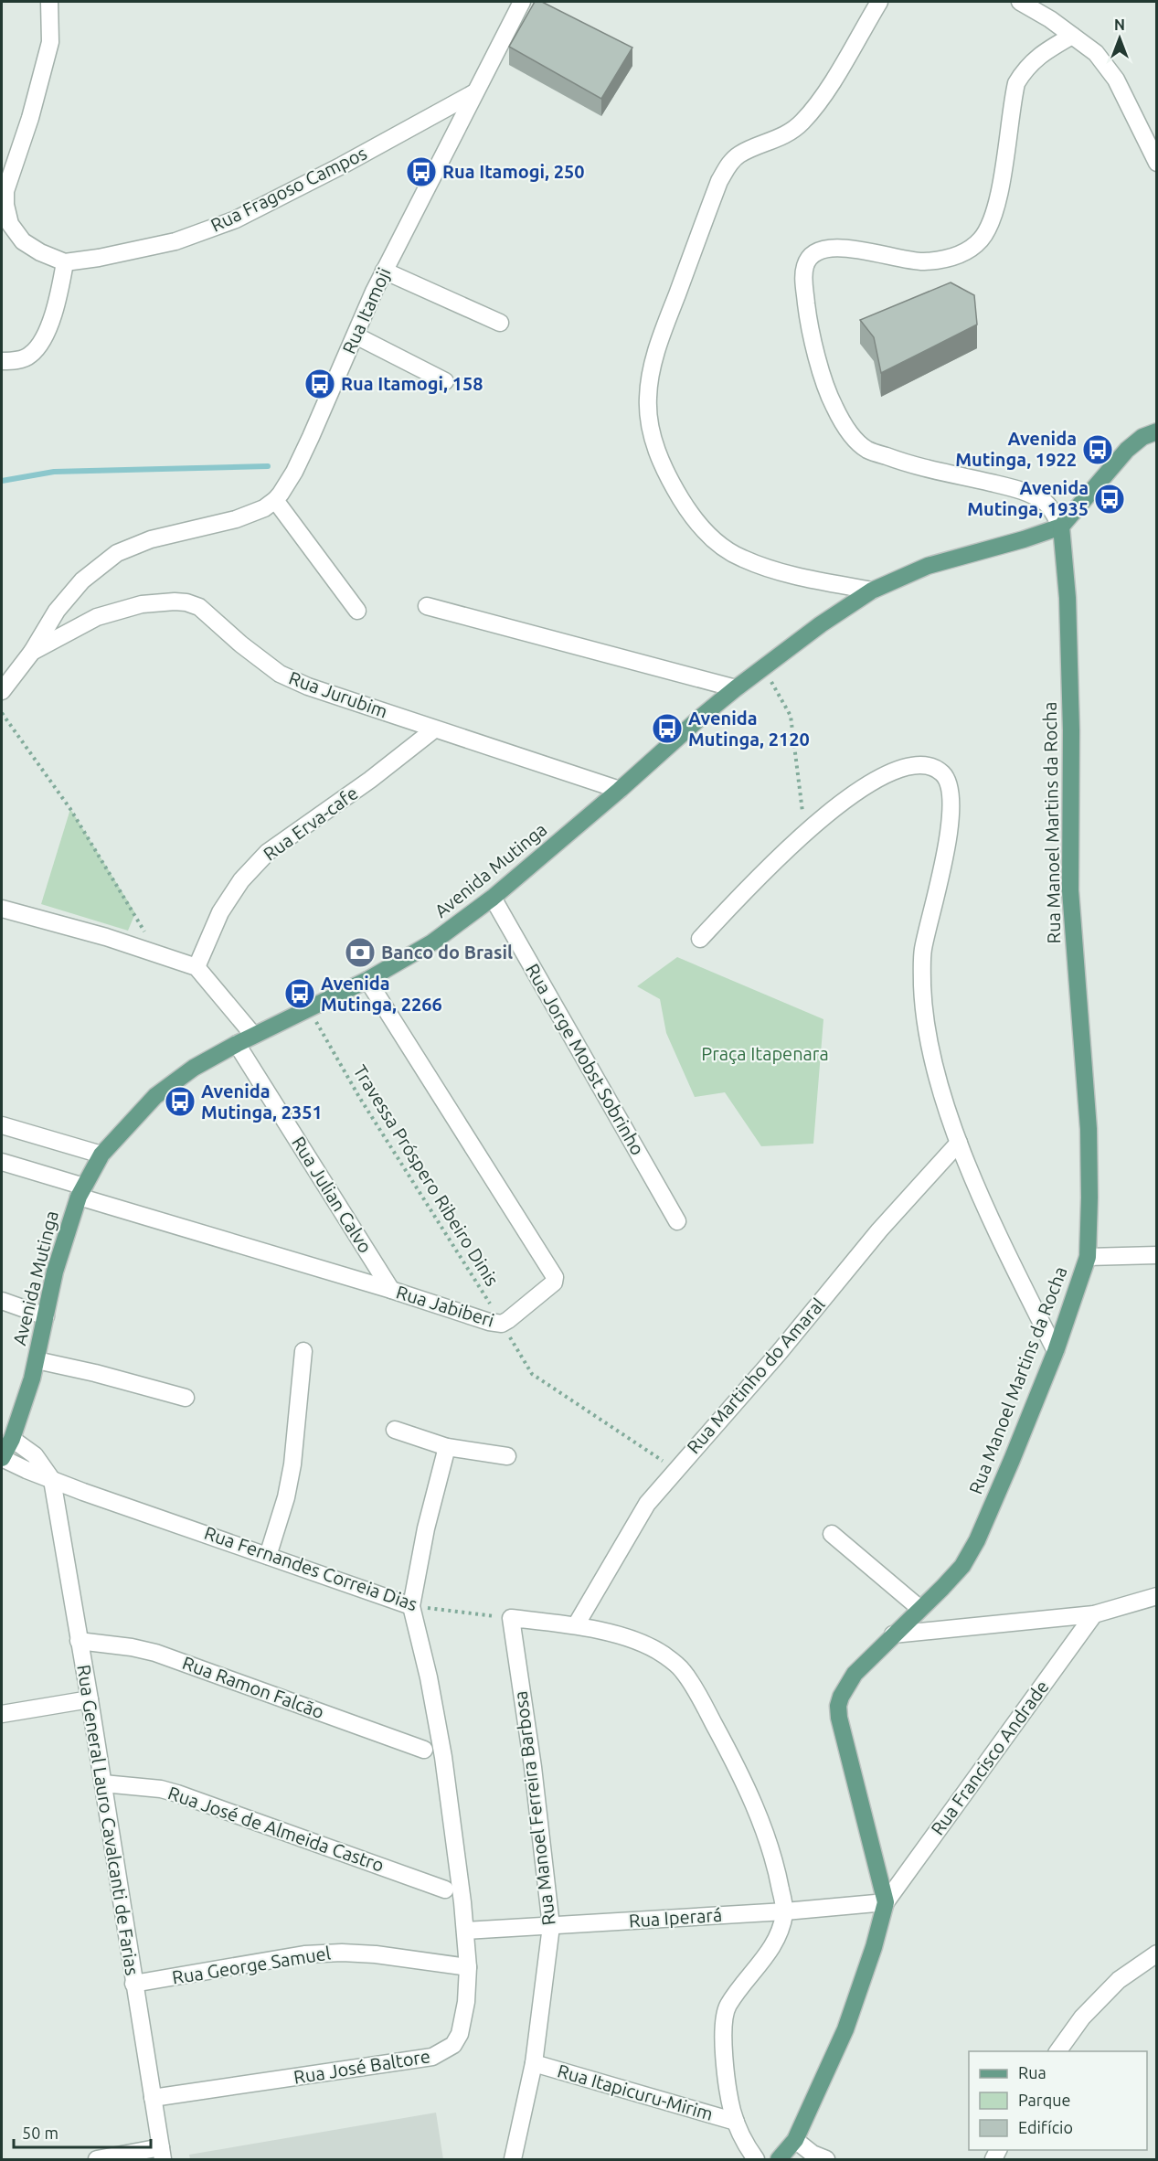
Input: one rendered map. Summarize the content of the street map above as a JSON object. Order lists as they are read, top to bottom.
{
  "streets": {
    "main road": ["Rua Manoel Martins da Rocha", "Avenida Mutinga"],
    "street": [
      "Rua Fragoso Campos",
      "Rua Itamoji",
      "Rua Jurubim",
      "Rua Erva-cafe",
      "Rua Jorge Mobst Sobrinho",
      "Rua Julian Calvo",
      "Rua Jabiberi",
      "Rua Martinho do Amaral",
      "Rua Fernandes Correia Dias",
      "Rua Ramon Falcão",
      "Rua Francisco Andrade",
      "Rua Manoel Ferreira Barbosa",
      "Rua General Lauro Cavalcanti de Farias",
      "Rua José de Almeida Castro",
      "Rua Iperará",
      "Rua George Samuel",
      "Rua José Baltore",
      "Rua Itapicuru-Mirim"
    ],
    "path": ["Travessa Próspero Ribeiro Dinis"]
  },
  "crossings": [
    ["Rua Fragoso Campos", "Rua Itamoji"],
    ["Rua Jurubim", "Rua Erva-cafe"],
    ["Rua Jurubim", "Avenida Mutinga"],
    ["Rua Manoel Martins da Rocha", "Avenida Mutinga"],
    ["Rua Manoel Martins da Rocha", "Rua Francisco Andrade"],
    ["Rua Manoel Martins da Rocha", "Rua Iperará"],
    ["Avenida Mutinga", "Rua Jorge Mobst Sobrinho"],
    ["Avenida Mutinga", "Rua Julian Calvo"],
    ["Avenida Mutinga", "Rua Jabiberi"],
    ["Avenida Mutinga", "Rua Fernandes Correia Dias"],
    ["Travessa Próspero Ribeiro Dinis", "Rua Jabiberi"],
    ["Travessa Próspero Ribeiro Dinis", "Rua Martinho do Amaral"],
    ["Rua Julian Calvo", "Rua Jabiberi"],
    ["Rua Fernandes Correia Dias", "Rua Manoel Ferreira Barbosa"],
    ["Rua Fernandes Correia Dias", "Rua General Lauro Cavalcanti de Farias"],
    ["Rua Fernandes Correia Dias", "Rua José Baltore"],
    ["Rua Ramon Falcão", "Rua General Lauro Cavalcanti de Farias"],
    ["Rua Francisco Andrade", "Rua Iperará"],
    ["Rua Manoel Ferreira Barbosa", "Rua Iperará"],
    ["Rua Manoel Ferreira Barbosa", "Rua Itapicuru-Mirim"],
    ["Rua General Lauro Cavalcanti de Farias", "Rua José de Almeida Castro"],
    ["Rua General Lauro Cavalcanti de Farias", "Rua George Samuel"],
    ["Rua General Lauro Cavalcanti de Farias", "Rua José Baltore"],
    ["Rua Iperará", "Rua José Baltore"],
    ["Rua George Samuel", "Rua José Baltore"]
  ],
  "parks": ["Praça Itapenara"],
  "places": {
    "bus stop": [
      "Rua Itamogi, 250",
      "Rua Itamogi, 158",
      "Avenida Mutinga, 1922",
      "Avenida Mutinga, 1935",
      "Avenida Mutinga, 2120",
      "Avenida Mutinga, 2266",
      "Avenida Mutinga, 2351"
    ],
    "bank": ["Banco do Brasil"]
  },
  "legend": ["Rua", "Parque", "Edifício"],
  "scale_bar": "50 m",
  "north": "top"
}
